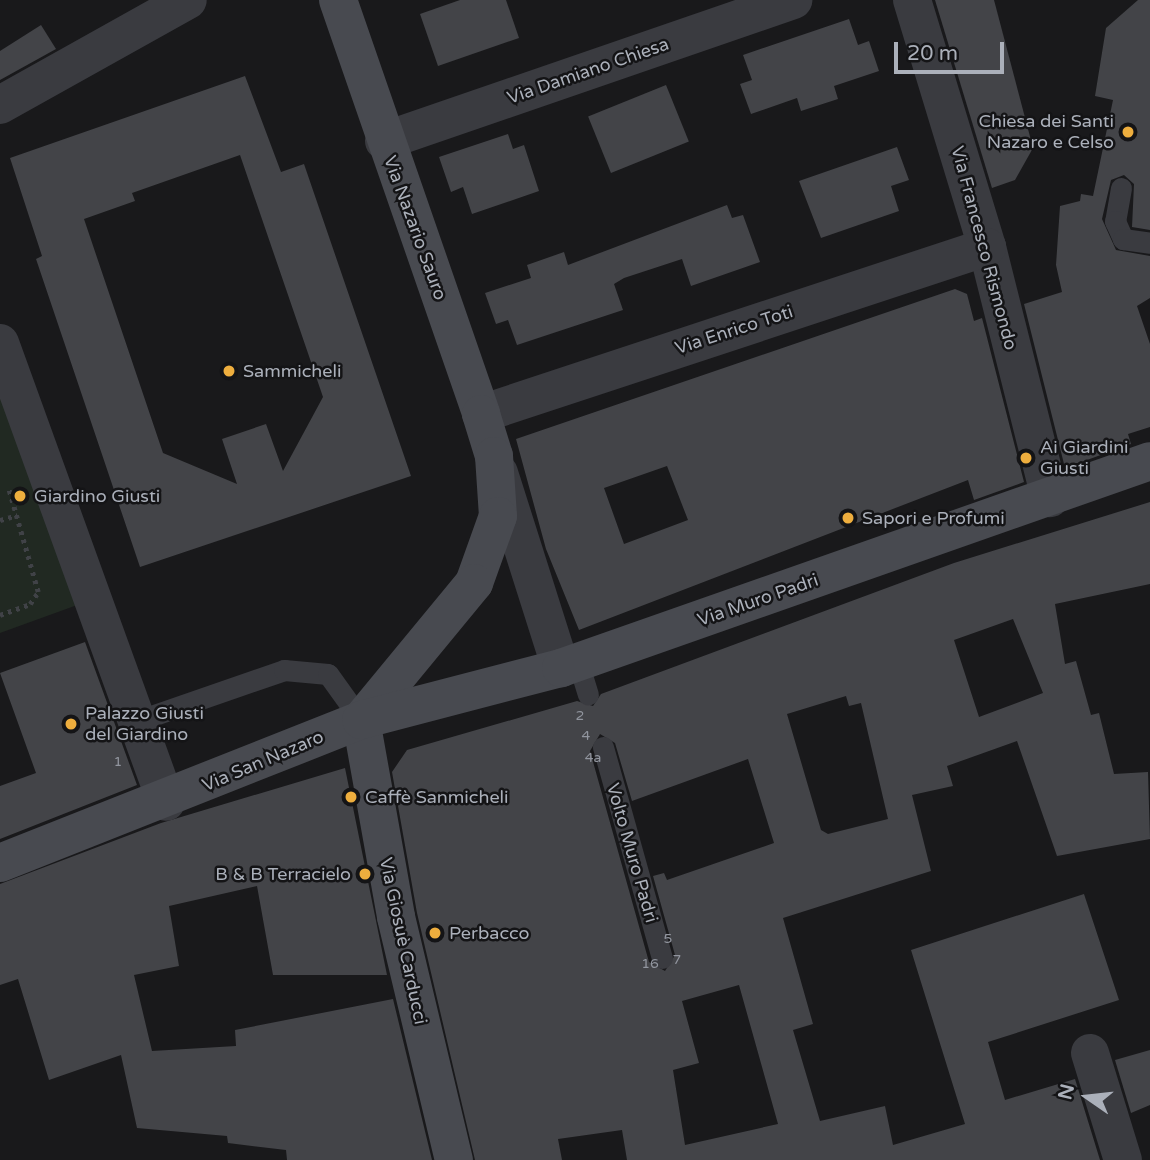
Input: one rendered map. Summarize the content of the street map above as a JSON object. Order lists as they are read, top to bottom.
{
  "streets": {
    "street": [
      "Via Damiano Chiesa",
      "Via Nazario Sauro",
      "Via Francesco Rismondo",
      "Via Enrico Toti",
      "Via Muro Padri",
      "Via San Nazaro",
      "Via Giosuè Carducci"
    ],
    "lane": ["Volto Muro Padri"]
  },
  "crossings": [
    ["Via Damiano Chiesa", "Via Nazario Sauro"],
    ["Via Nazario Sauro", "Via Enrico Toti"],
    ["Via Nazario Sauro", "Via Muro Padri"],
    ["Via Nazario Sauro", "Via San Nazaro"],
    ["Via Nazario Sauro", "Via Giosuè Carducci"],
    ["Via Francesco Rismondo", "Via Enrico Toti"],
    ["Via Francesco Rismondo", "Via Muro Padri"],
    ["Via Muro Padri", "Via San Nazaro"],
    ["Via Muro Padri", "Via Giosuè Carducci"],
    ["Via San Nazaro", "Via Giosuè Carducci"]
  ],
  "places": [
    "Chiesa dei Santi Nazaro e Celso",
    "Sammicheli",
    "Ai Giardini Giusti",
    "Giardino Giusti",
    "Sapori e Profumi",
    "Palazzo Giusti del Giardino",
    "Caffè Sanmicheli",
    "B & B Terracielo",
    "Perbacco"
  ],
  "house_numbers": [
    "2",
    "4",
    "4a",
    "1",
    "5",
    "7",
    "16"
  ],
  "scale_bar": "20 m",
  "north": "left"
}
